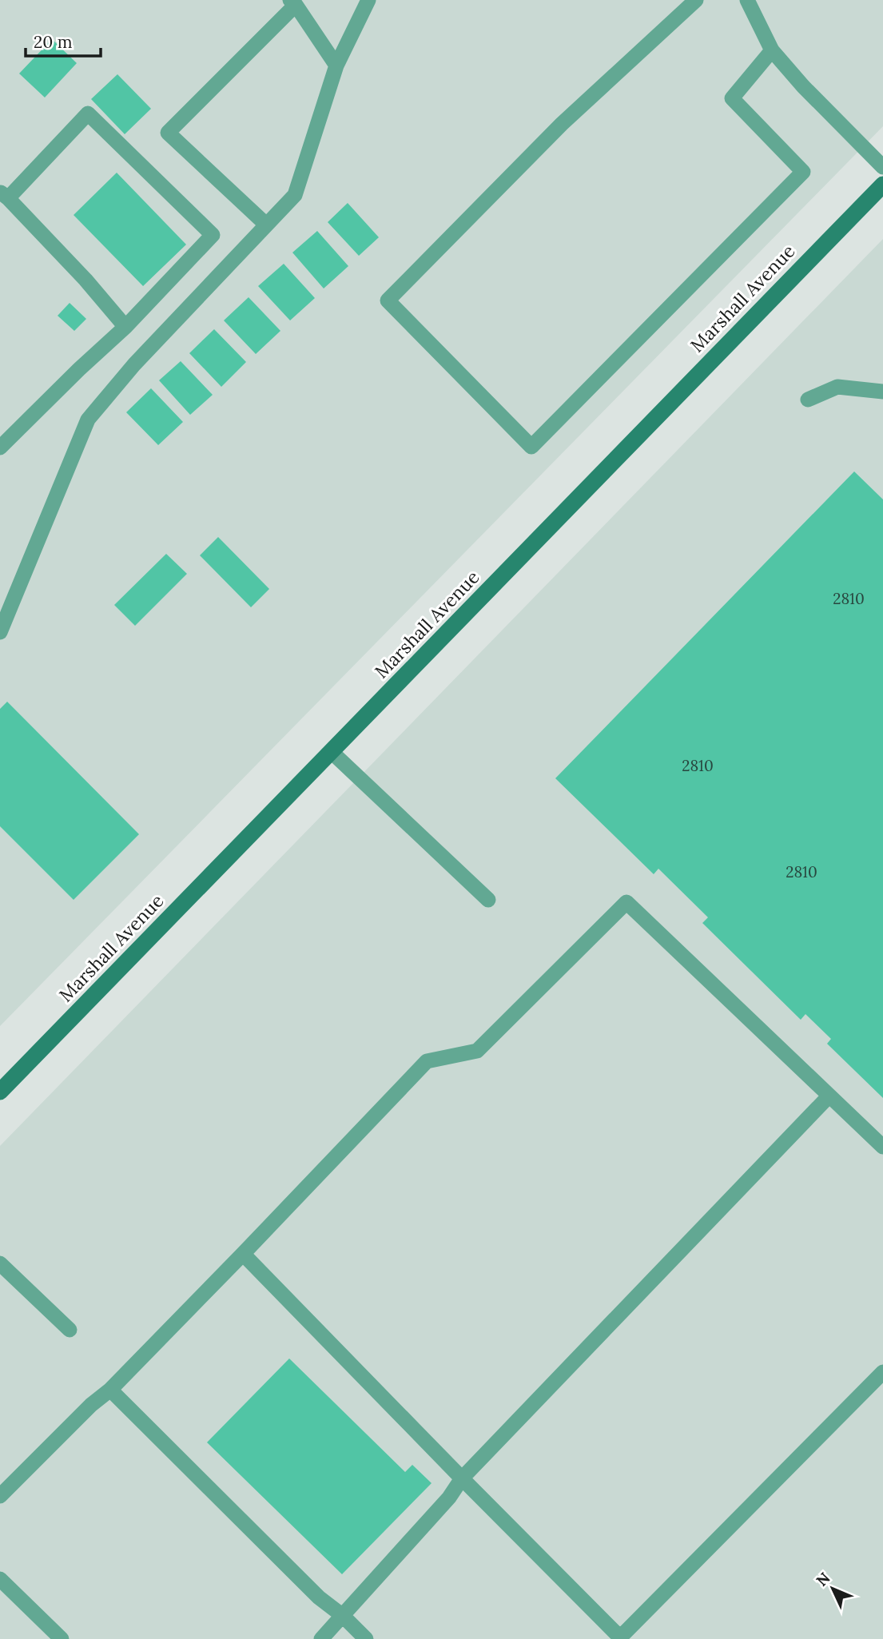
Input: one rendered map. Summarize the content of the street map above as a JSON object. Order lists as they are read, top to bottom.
{
  "streets": {
    "street": ["Marshall Avenue"]
  },
  "house_numbers": ["2810", "2810", "2810"],
  "scale_bar": "20 m",
  "north": "top left"
}
